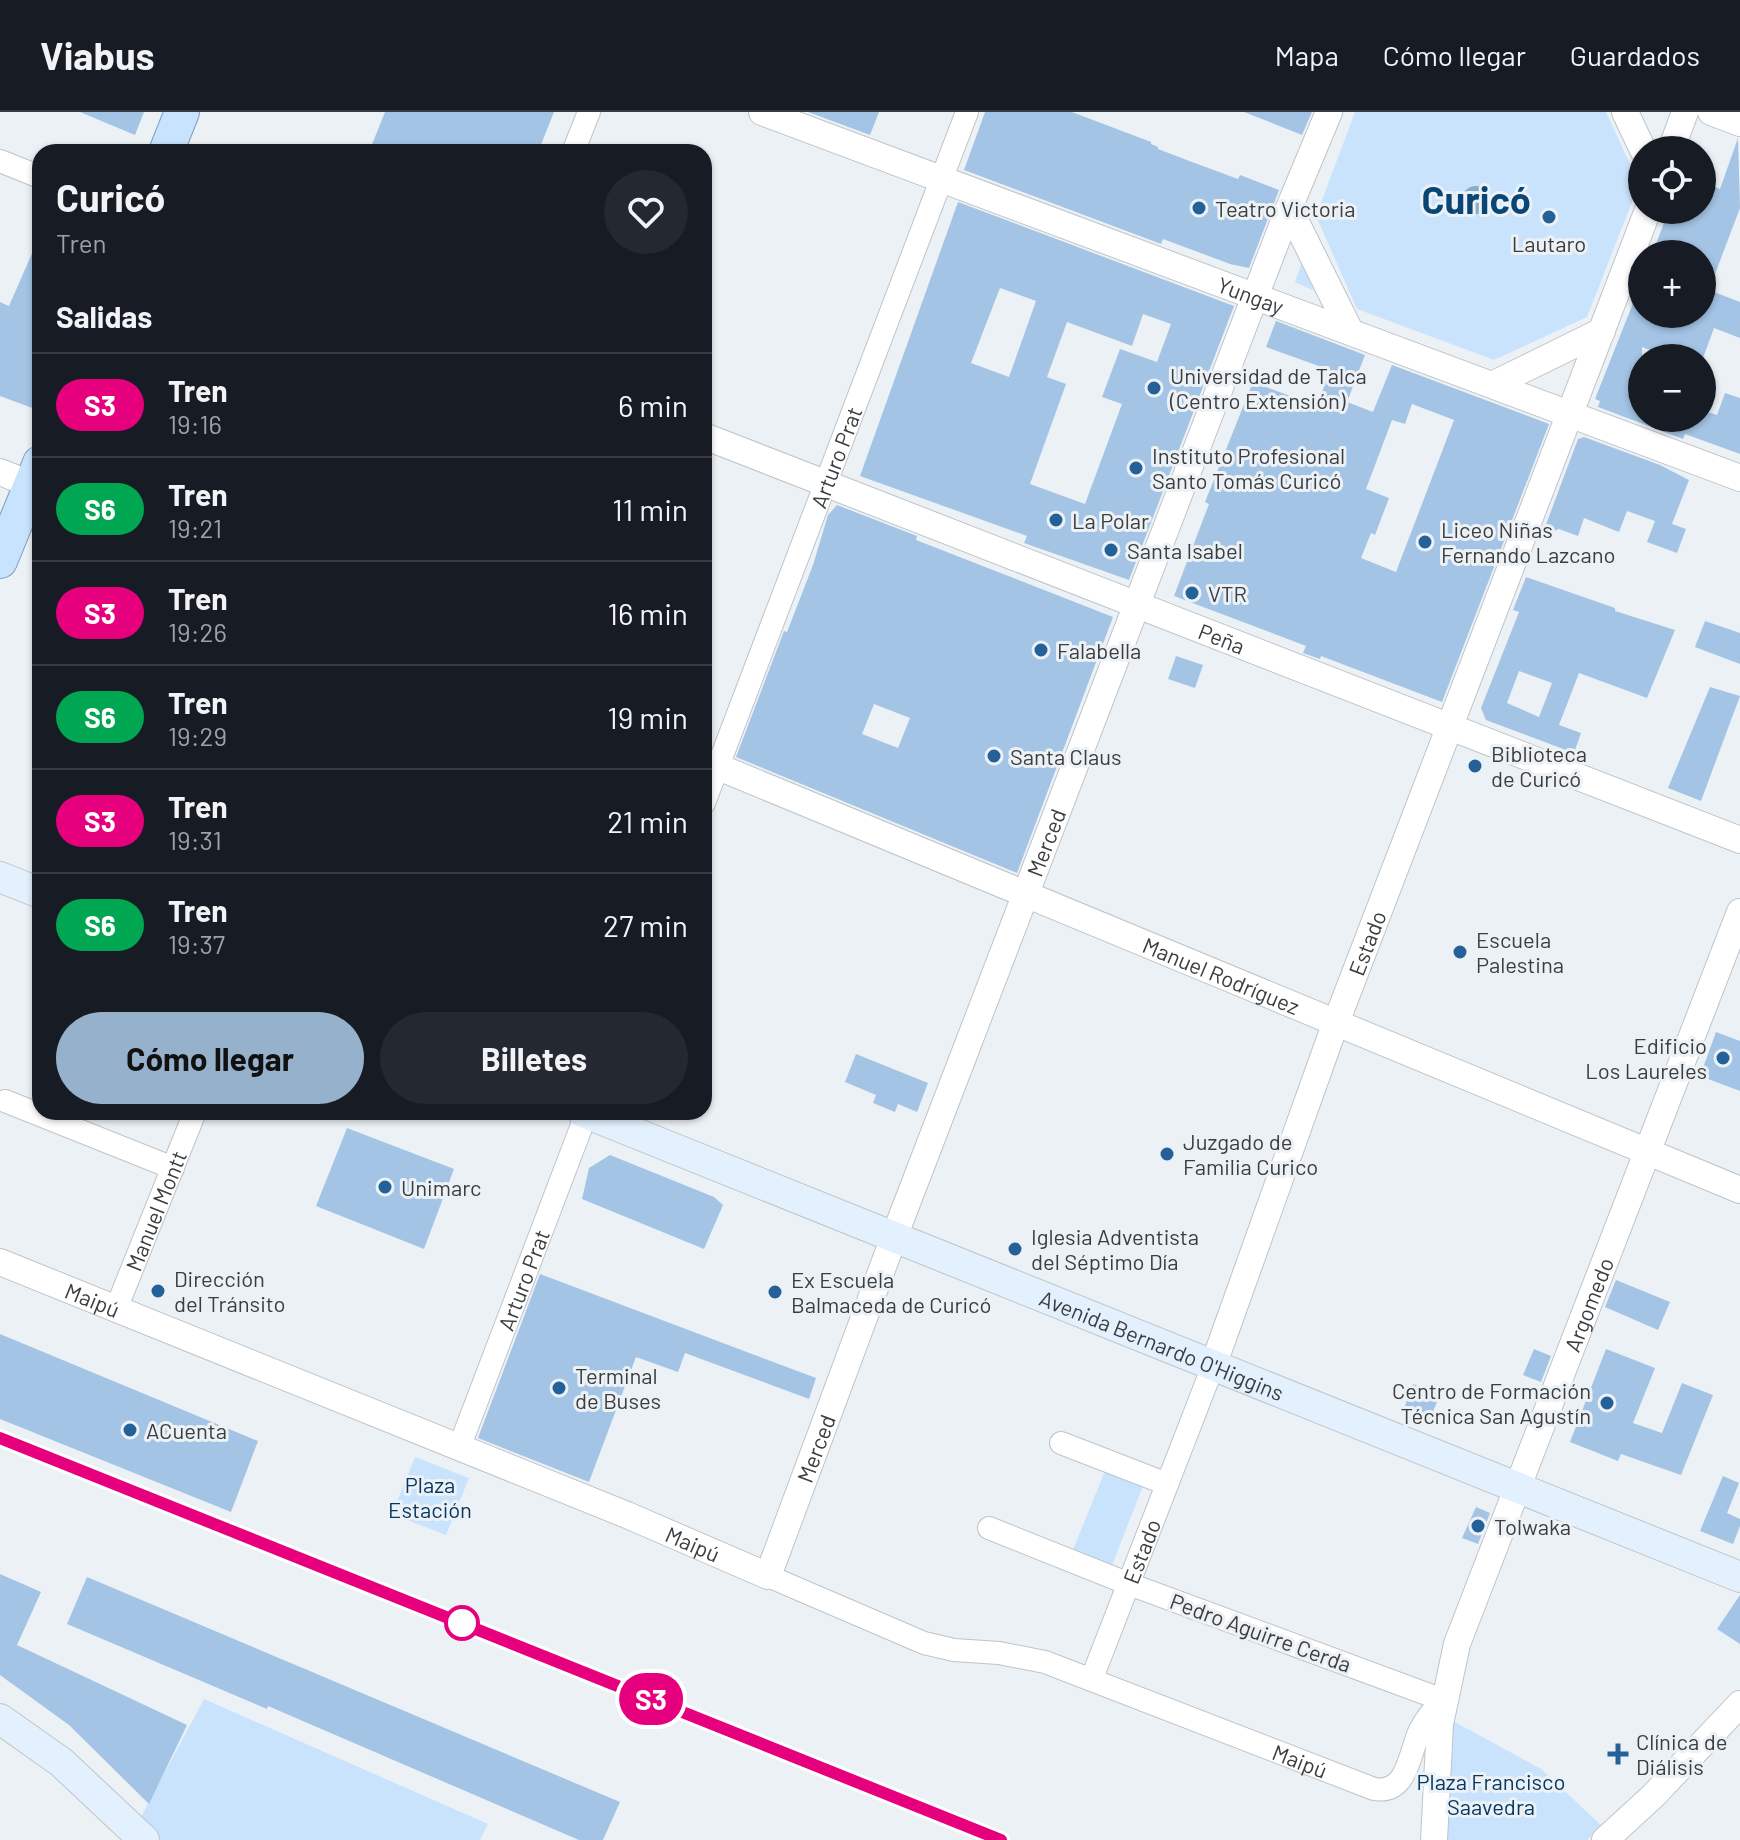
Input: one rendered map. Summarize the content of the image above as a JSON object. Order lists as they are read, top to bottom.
{
  "streets": {
    "main road": ["Avenida Bernardo O'Higgins"],
    "street": [
      "Yungay",
      "Arturo Prat",
      "Peña",
      "Merced",
      "Estado",
      "Manuel Rodríguez",
      "Manuel Montt",
      "Maipú",
      "Argomedo",
      "Pedro Aguirre Cerda"
    ]
  },
  "crossings": [
    ["Yungay", "Arturo Prat"],
    ["Yungay", "Merced"],
    ["Yungay", "Estado"],
    ["Arturo Prat", "Peña"],
    ["Arturo Prat", "Maipú"],
    ["Peña", "Merced"],
    ["Peña", "Estado"],
    ["Merced", "Manuel Rodríguez"],
    ["Merced", "Maipú"],
    ["Merced", "Avenida Bernardo O'Higgins"],
    ["Estado", "Manuel Rodríguez"],
    ["Estado", "Maipú"],
    ["Estado", "Avenida Bernardo O'Higgins"],
    ["Estado", "Pedro Aguirre Cerda"],
    ["Manuel Rodríguez", "Argomedo"],
    ["Manuel Montt", "Maipú"],
    ["Maipú", "Argomedo"],
    ["Argomedo", "Avenida Bernardo O'Higgins"],
    ["Argomedo", "Pedro Aguirre Cerda"]
  ],
  "districts": ["Curicó"],
  "parks": ["Plaza Estación", "Plaza Francisco Saavedra"],
  "places": {
    "other": [
      "Teatro Victoria",
      "Lautaro",
      "Universidad de Talca (Centro Extensión)",
      "Instituto Profesional Santo Tomás Curicó",
      "La Polar",
      "Liceo Niñas Fernando Lazcano",
      "Santa Isabel",
      "VTR",
      "Falabella",
      "Santa Claus",
      "Biblioteca de Curicó",
      "Escuela Palestina",
      "Edificio Los Laureles",
      "Juzgado de Familia Curico",
      "Unimarc",
      "Iglesia Adventista del Séptimo Día",
      "Dirección del Tránsito",
      "Ex Escuela Balmaceda de Curicó",
      "Terminal de Buses",
      "Centro de Formación Técnica San Agustín",
      "ACuenta",
      "Tolwaka"
    ],
    "health": ["Clínica de Diálisis"]
  },
  "page": {
    "header": "Viabus",
    "nav": ["Mapa", "Cómo llegar", "Guardados"],
    "on_map": "S3",
    "map_buttons": ["+", "−"],
    "heading": [
      ["Curicó", "Tren"],
      "Salidas"
    ],
    "list": [
      {
        "mark": "S3",
        "name": "Tren",
        "note": "19:16",
        "value": "6 min"
      },
      {
        "mark": "S6",
        "name": "Tren",
        "note": "19:21",
        "value": "11 min"
      },
      {
        "mark": "S3",
        "name": "Tren",
        "note": "19:26",
        "value": "16 min"
      },
      {
        "mark": "S6",
        "name": "Tren",
        "note": "19:29",
        "value": "19 min"
      },
      {
        "mark": "S3",
        "name": "Tren",
        "note": "19:31",
        "value": "21 min"
      },
      {
        "mark": "S6",
        "name": "Tren",
        "note": "19:37",
        "value": "27 min"
      }
    ],
    "buttons": ["Cómo llegar", "Billetes"]
  }
}
